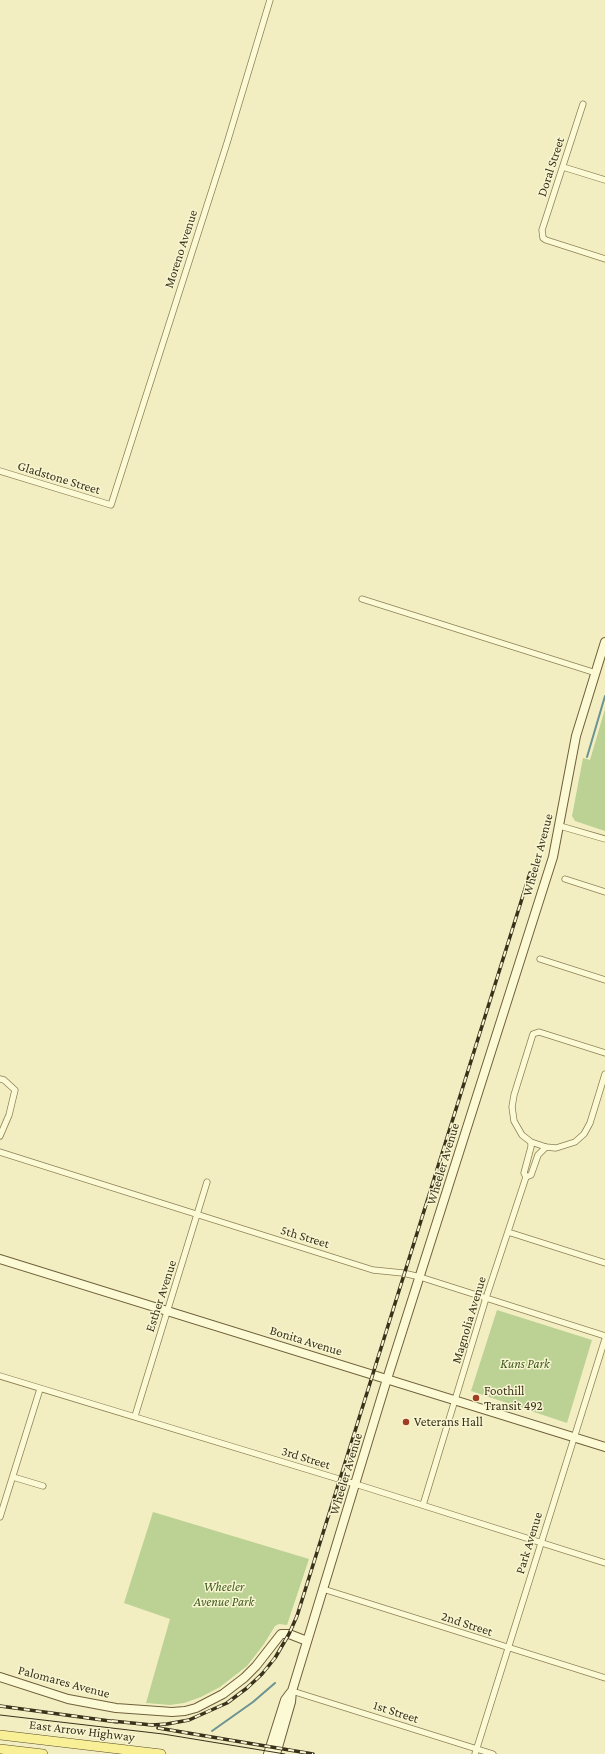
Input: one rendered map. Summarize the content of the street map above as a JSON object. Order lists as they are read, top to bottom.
{
  "streets": {
    "main road": [
      "Wheeler Avenue",
      "Bonita Avenue",
      "Palomares Avenue",
      "East Arrow Highway"
    ],
    "street": [
      "Doral Street",
      "Moreno Avenue",
      "Gladstone Street",
      "5th Street",
      "Esther Avenue",
      "Magnolia Avenue",
      "3rd Street",
      "Park Avenue",
      "2nd Street",
      "1st Street"
    ]
  },
  "crossings": [
    ["Moreno Avenue", "Gladstone Street"],
    ["Wheeler Avenue", "5th Street"],
    ["Wheeler Avenue", "Bonita Avenue"],
    ["Wheeler Avenue", "3rd Street"],
    ["Wheeler Avenue", "2nd Street"],
    ["Wheeler Avenue", "Palomares Avenue"],
    ["Wheeler Avenue", "1st Street"],
    ["5th Street", "Esther Avenue"],
    ["5th Street", "Magnolia Avenue"],
    ["Esther Avenue", "Bonita Avenue"],
    ["Esther Avenue", "3rd Street"],
    ["Magnolia Avenue", "Bonita Avenue"],
    ["Magnolia Avenue", "3rd Street"],
    ["Bonita Avenue", "Park Avenue"],
    ["3rd Street", "Park Avenue"],
    ["Park Avenue", "2nd Street"],
    ["Park Avenue", "1st Street"]
  ],
  "parks": ["Kuns Park", "Wheeler Avenue Park"],
  "places": ["Foothill Transit 492", "Veterans Hall"]
}
